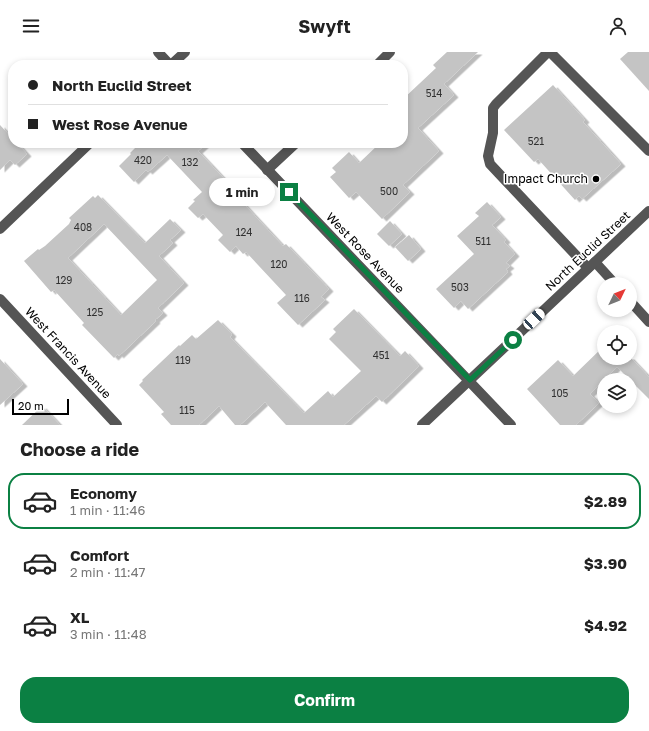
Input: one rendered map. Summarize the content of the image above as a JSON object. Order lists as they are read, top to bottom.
{
  "streets": {
    "street": ["North Euclid Street", "West Rose Avenue", "West Francis Avenue"]
  },
  "crossings": [
    ["North Euclid Street", "West Rose Avenue"]
  ],
  "places": ["Impact Church"],
  "house_numbers": [
    "514",
    "521",
    "420",
    "132",
    "500",
    "408",
    "124",
    "511",
    "120",
    "129",
    "503",
    "116",
    "125",
    "451",
    "119",
    "105",
    "115"
  ],
  "scale_bar": "20 m",
  "north": "top right",
  "page": {
    "header": "Swyft",
    "banner": ["North Euclid Street", "West Rose Avenue"],
    "bubble": "1 min",
    "scale": "20 m",
    "heading": "Choose a ride",
    "list": [
      {
        "name": "Economy",
        "note": "1 min · 11:46",
        "value": "$2.89"
      },
      {
        "name": "Comfort",
        "note": "2 min · 11:47",
        "value": "$3.90"
      },
      {
        "name": "XL",
        "note": "3 min · 11:48",
        "value": "$4.92"
      }
    ],
    "buttons": "Confirm"
  }
}
